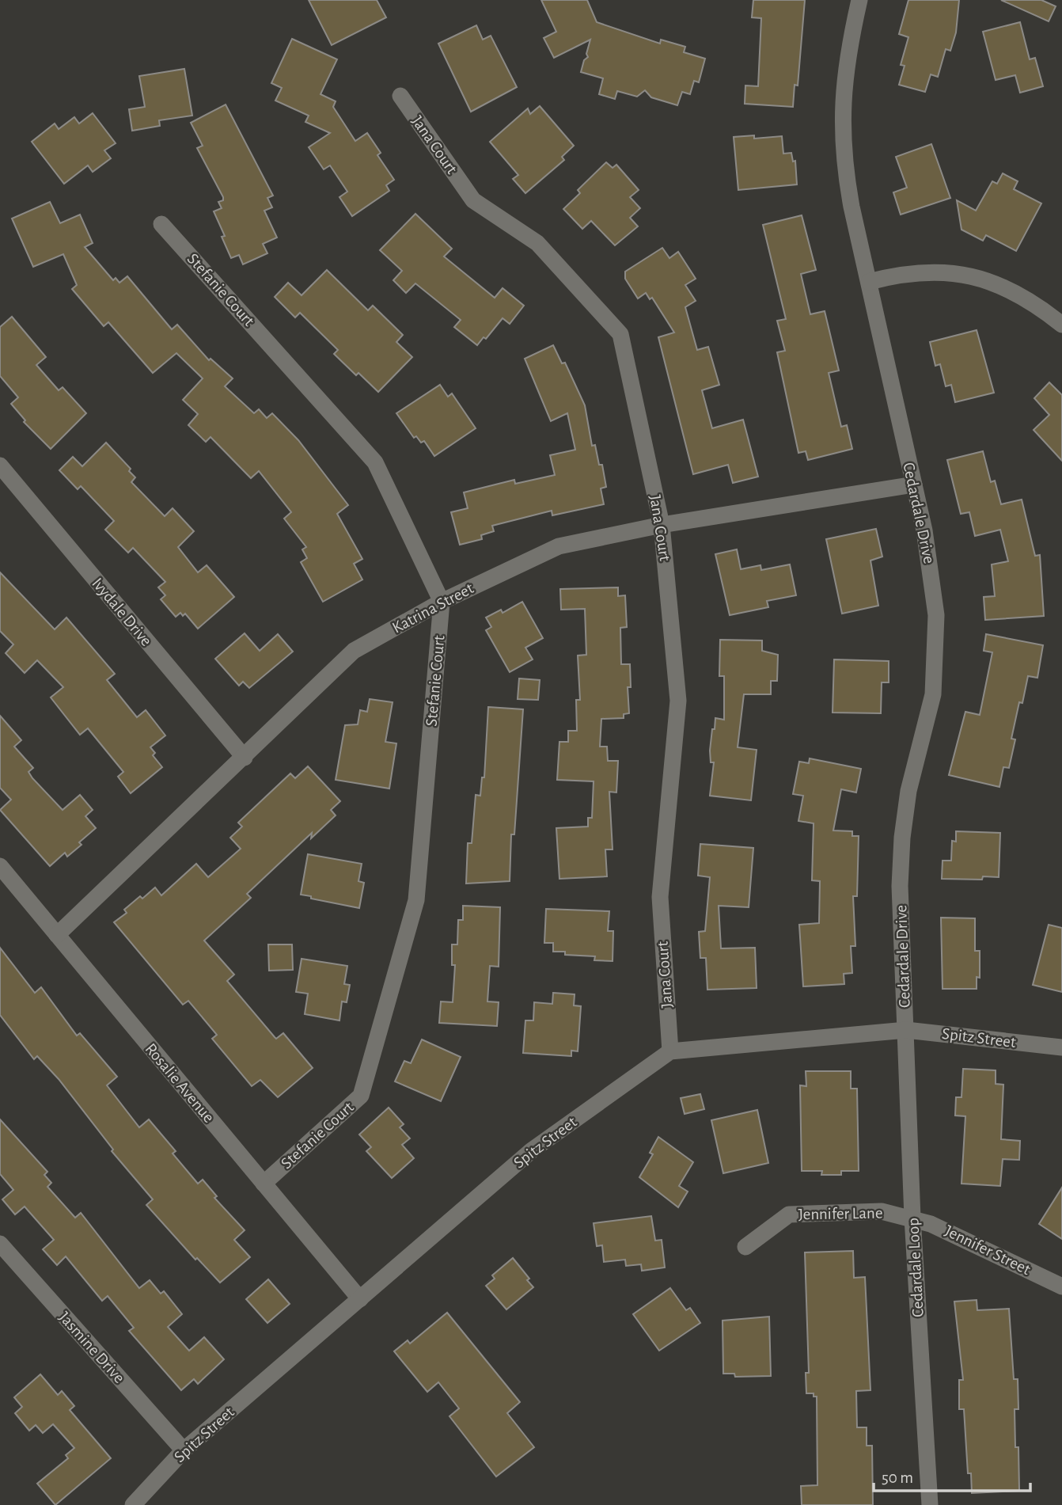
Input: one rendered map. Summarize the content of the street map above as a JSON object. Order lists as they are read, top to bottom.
{
  "streets": {
    "street": [
      "Jana Court",
      "Stefanie Court",
      "Cedardale Drive",
      "Katrina Street",
      "Ivydale Drive",
      "Spitz Street",
      "Rosalie Avenue",
      "Jennifer Lane",
      "Jennifer Street",
      "Cedardale Loop",
      "Jasmine Drive"
    ]
  },
  "crossings": [
    ["Jana Court", "Katrina Street"],
    ["Jana Court", "Spitz Street"],
    ["Stefanie Court", "Katrina Street"],
    ["Stefanie Court", "Rosalie Avenue"],
    ["Cedardale Drive", "Katrina Street"],
    ["Cedardale Drive", "Spitz Street"],
    ["Cedardale Drive", "Cedardale Loop"],
    ["Katrina Street", "Ivydale Drive"],
    ["Katrina Street", "Rosalie Avenue"],
    ["Spitz Street", "Rosalie Avenue"],
    ["Spitz Street", "Cedardale Loop"],
    ["Spitz Street", "Jasmine Drive"],
    ["Jennifer Lane", "Jennifer Street"],
    ["Jennifer Lane", "Cedardale Loop"],
    ["Jennifer Street", "Cedardale Loop"]
  ],
  "scale_bar": "50 m"
}
